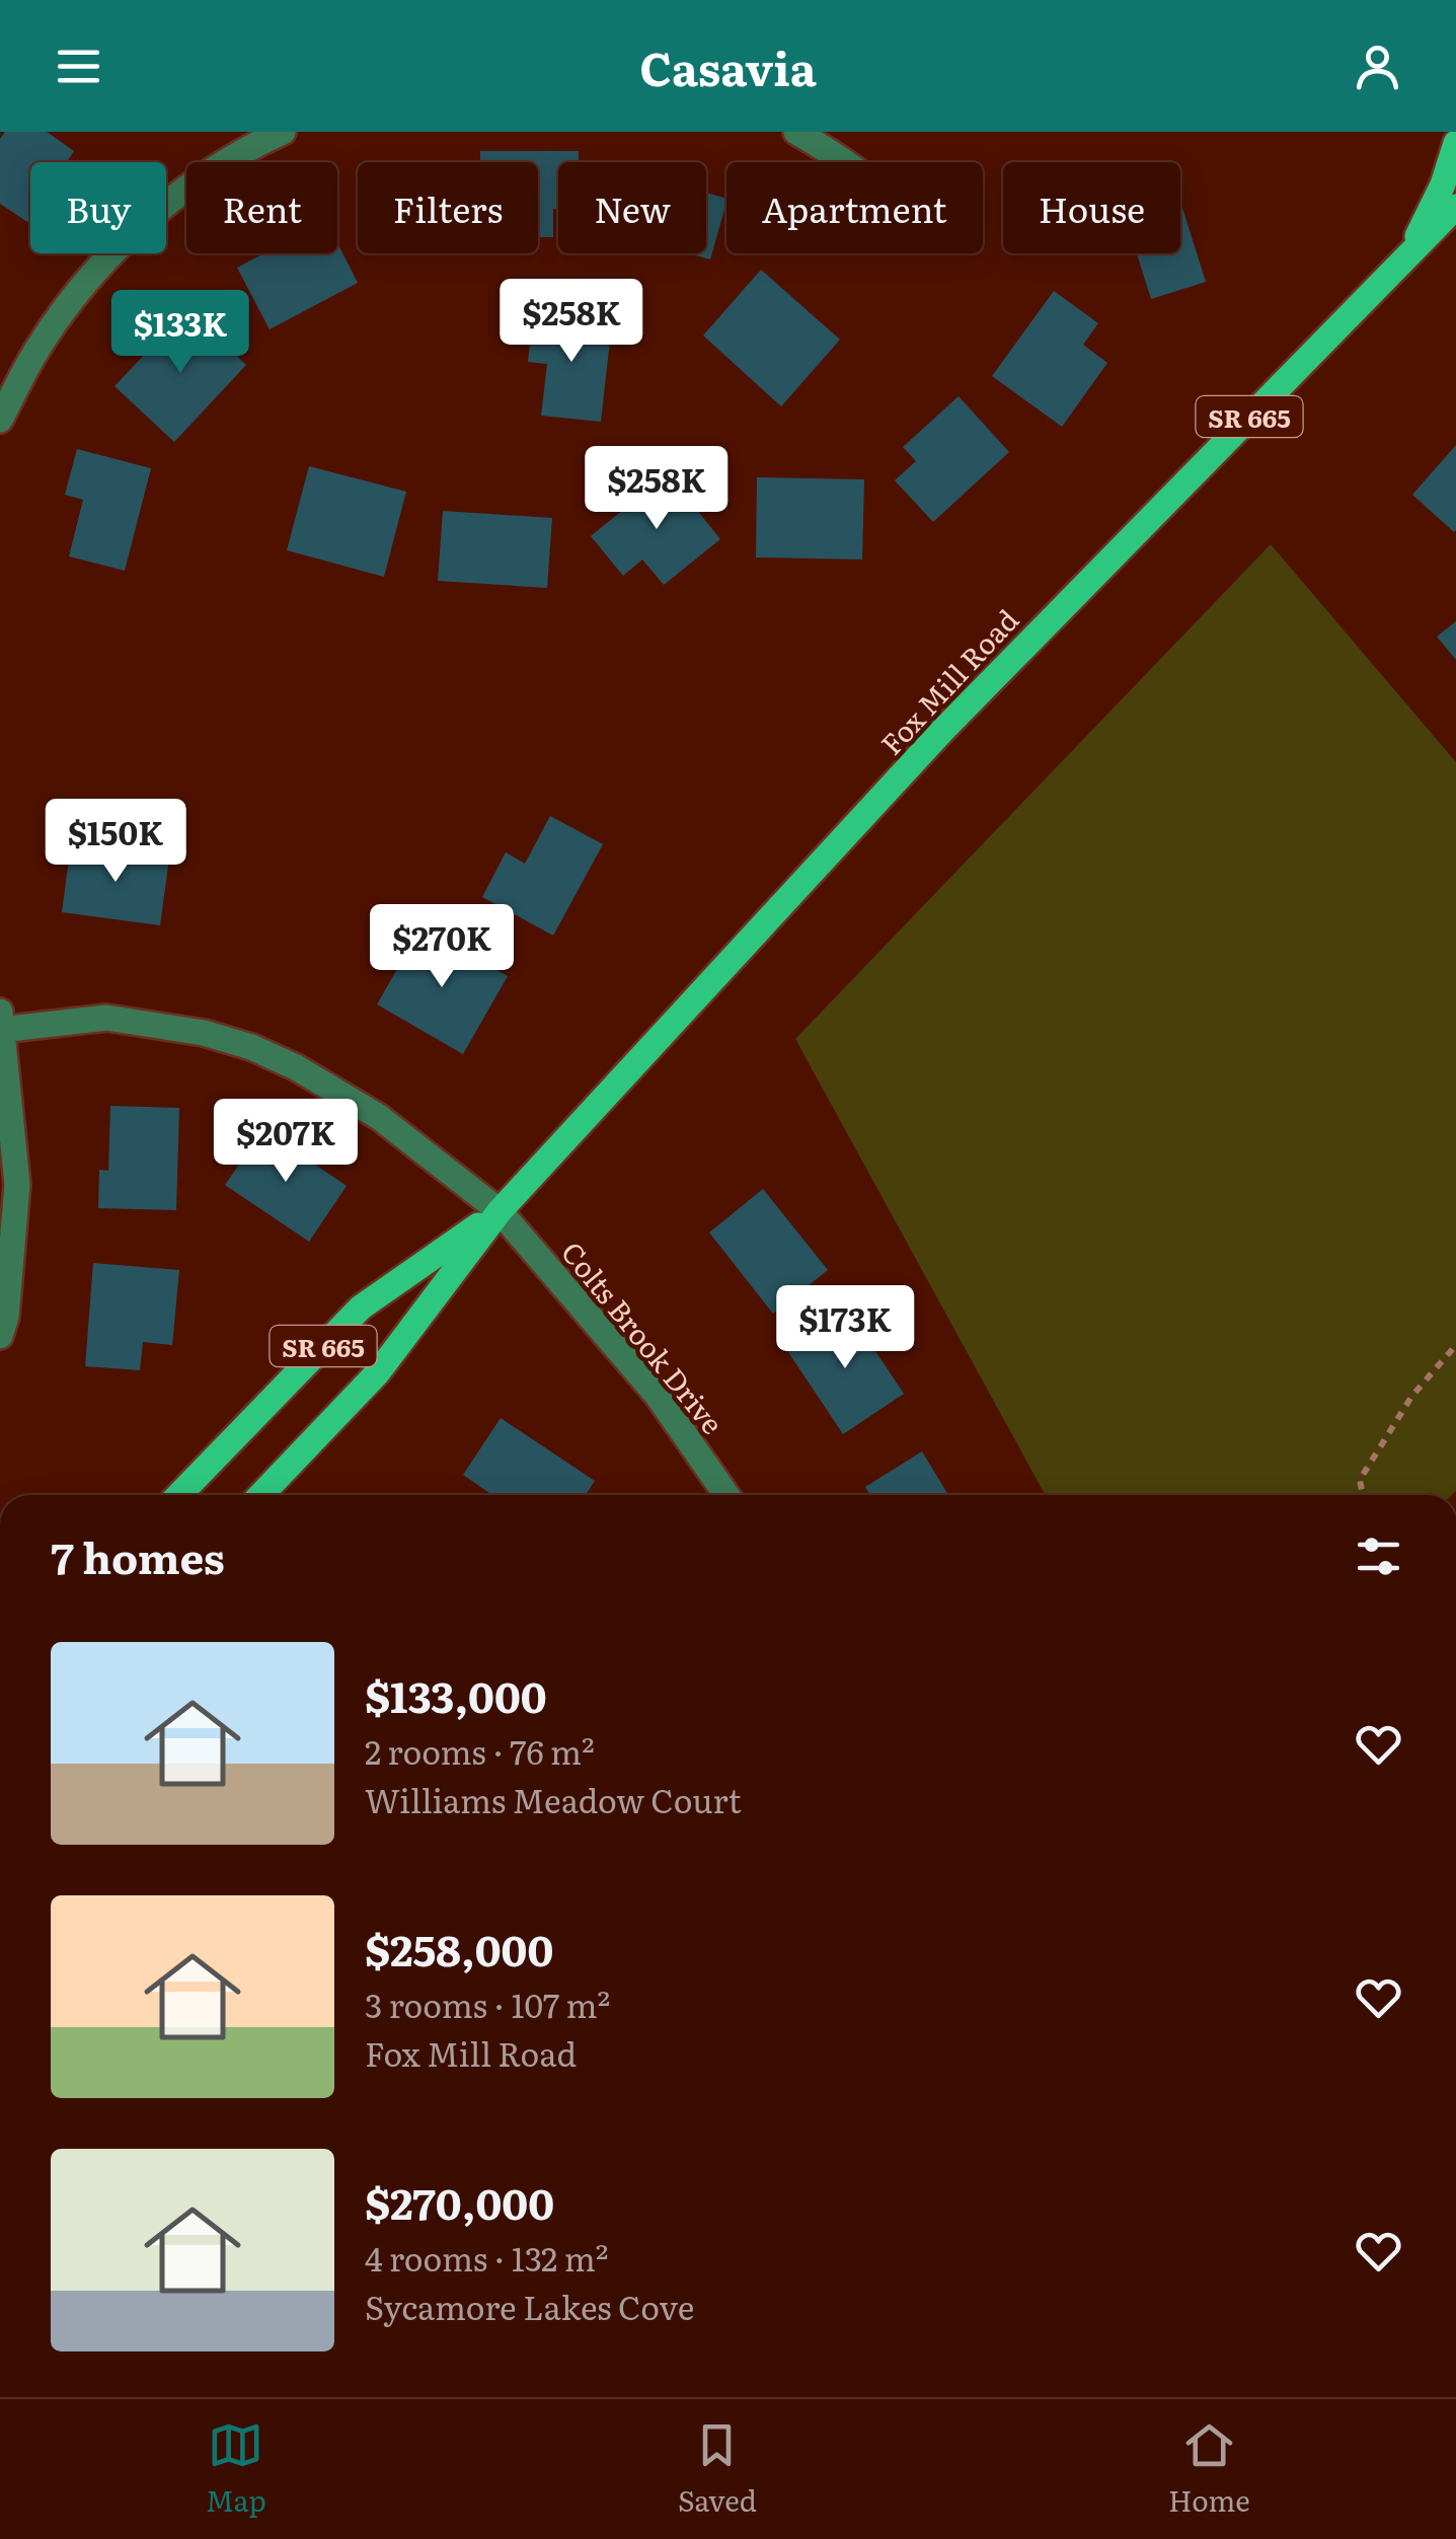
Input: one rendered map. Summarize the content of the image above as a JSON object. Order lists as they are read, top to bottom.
{
  "streets": {
    "main road": ["SR 665", "Fox Mill Road"],
    "street": ["Colts Brook Drive"]
  },
  "crossings": [
    ["Fox Mill Road", "Colts Brook Drive"]
  ],
  "page": {
    "header": "Casavia",
    "chip": [
      "Buy",
      "Rent",
      "Filters",
      "New",
      "Apartment",
      "House"
    ],
    "price": [
      "$258K",
      "$133K",
      "$258K",
      "$150K",
      "$270K",
      "$207K",
      "$173K"
    ],
    "heading": "7 homes",
    "list": [
      {
        "name": "$133,000",
        "note": "2 rooms · 76 m² · Williams Meadow Court"
      },
      {
        "name": "$258,000",
        "note": "3 rooms · 107 m² · Fox Mill Road"
      },
      {
        "name": "$270,000",
        "note": "4 rooms · 132 m² · Sycamore Lakes Cove"
      }
    ],
    "tabs": ["Map", "Saved", "Home"]
  }
}
